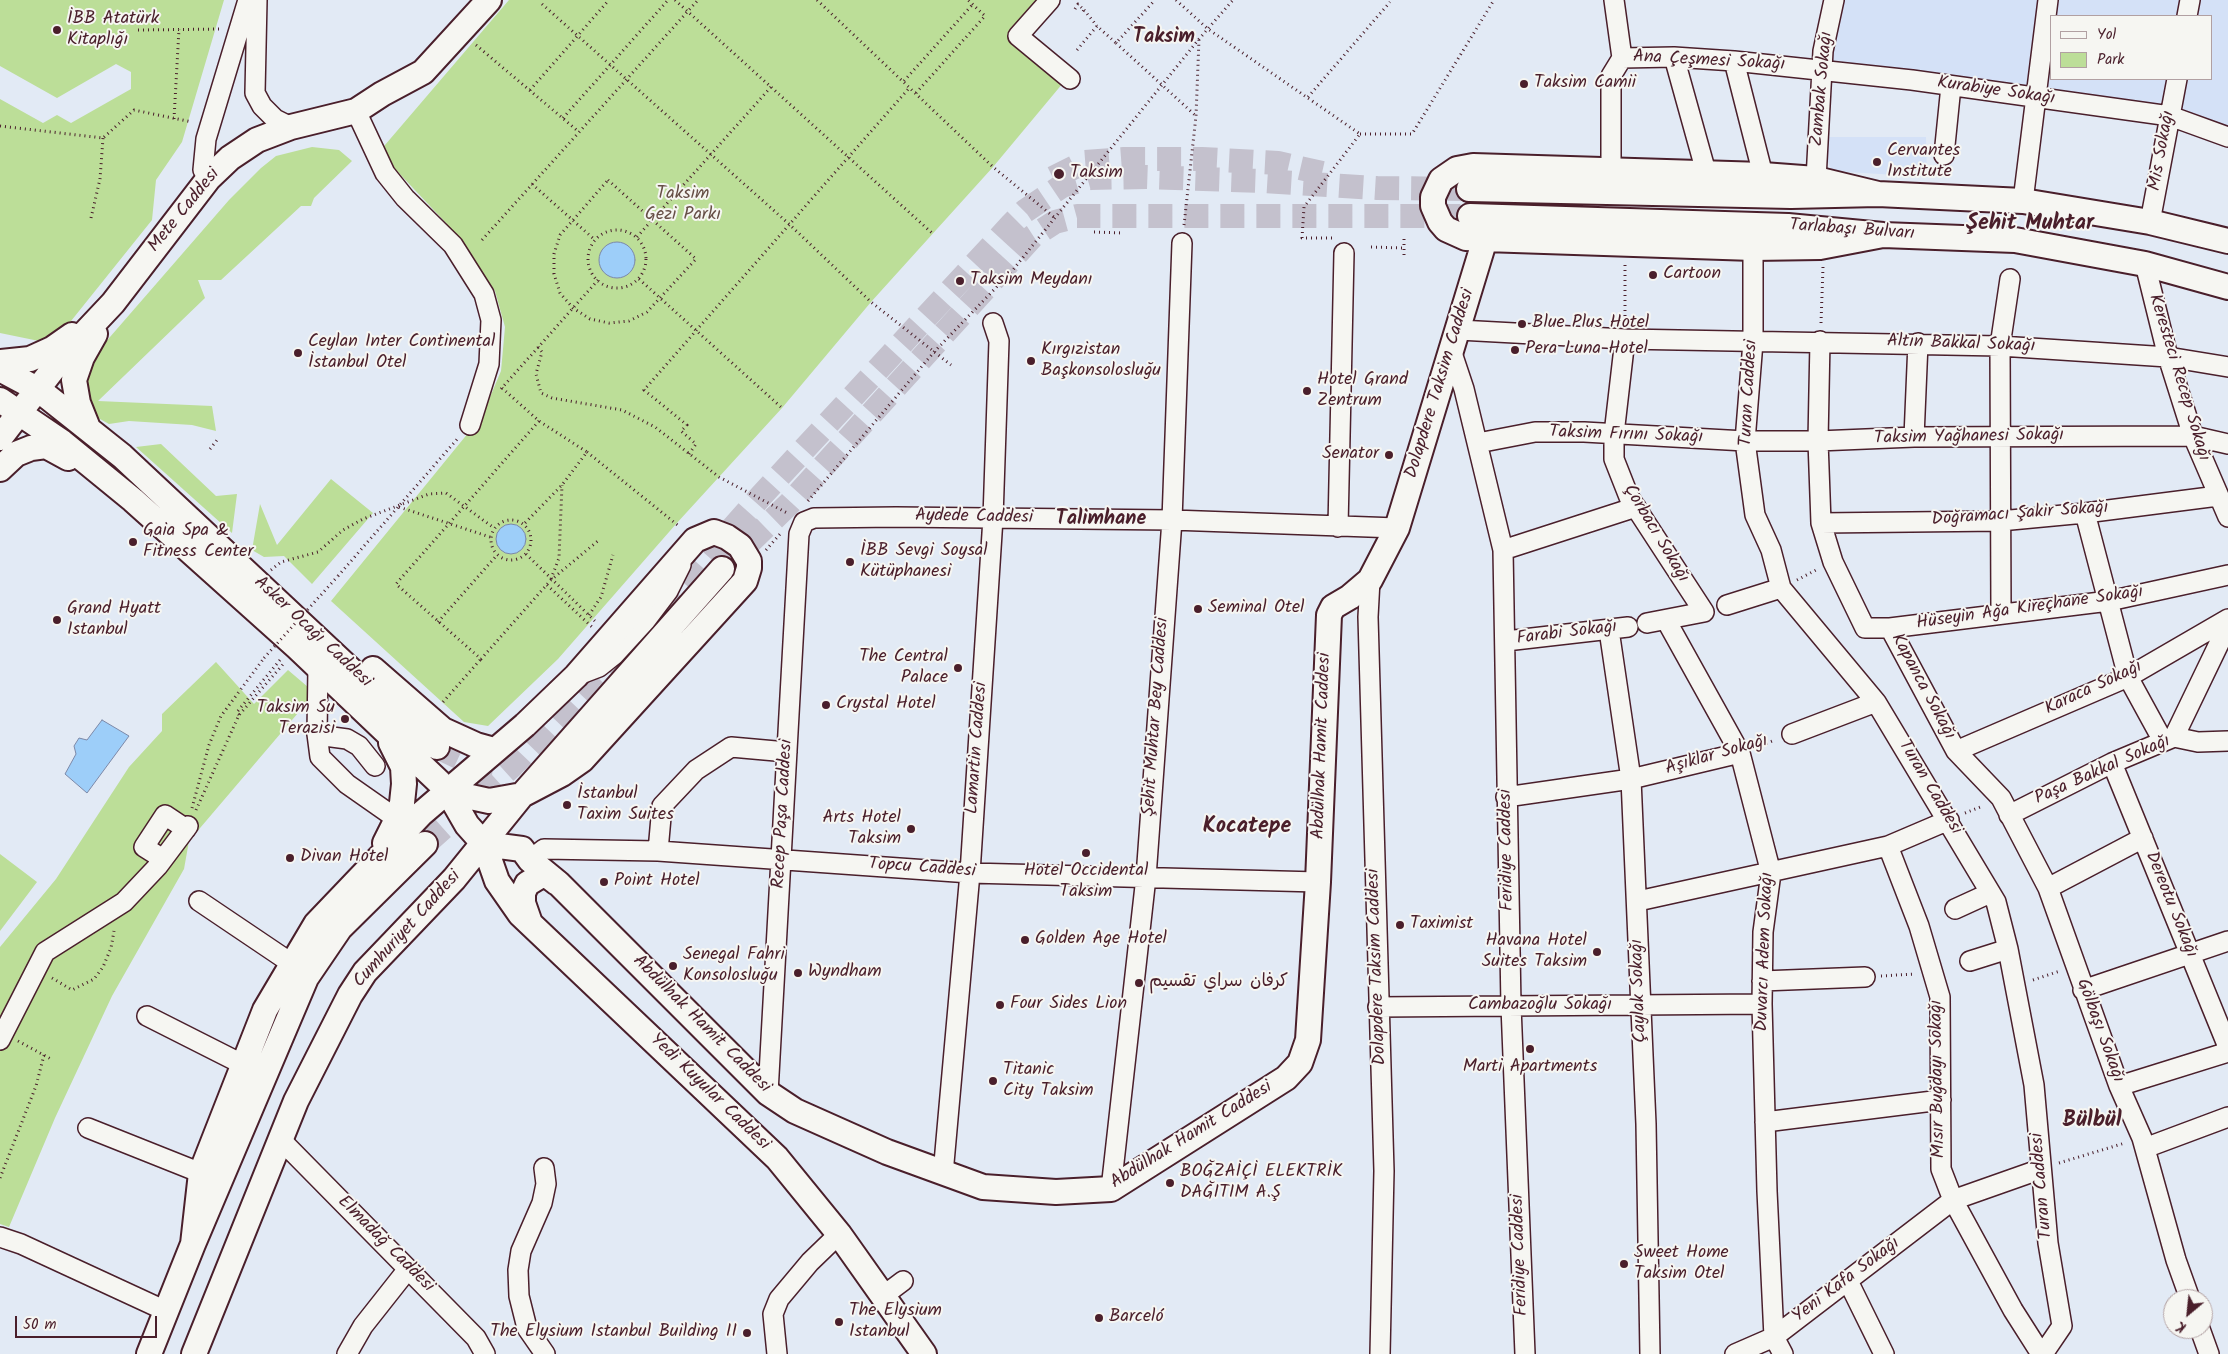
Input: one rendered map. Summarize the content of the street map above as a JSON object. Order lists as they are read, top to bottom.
{
  "streets": {
    "main road": [
      "Mete Caddesi",
      "Tarlabaşı Bulvarı",
      "Dolapdere Taksim Caddesi",
      "Asker Ocağı Caddesi",
      "Abdülhak Hamit Caddesi",
      "Cumhuriyet Caddesi",
      "Yedi Kuyular Caddesi"
    ],
    "street": [
      "Ana Çeşmesi Sokağı",
      "Zambak Sokağı",
      "Kurabiye Sokağı",
      "Mis Sokağı",
      "Altın Bakkal Sokağı",
      "Keresteci Recep Sokağı",
      "Turan Caddesi",
      "Taksim Fırını Sokağı",
      "Taksim Yağhanesi Sokağı",
      "Doğramacı Şakir Sokağı",
      "Aydede Caddesi",
      "Çorbacı Sokağı",
      "Hüseyin Ağa Kireçhane Sokağı",
      "Farabi Sokağı",
      "Kapanca Sokağı",
      "Karaca Sokağı",
      "Şehit Muhtar Bey Caddesi",
      "Lamartin Caddesi",
      "Aşıklar Sokağı",
      "Paşa Bakkal Sokağı",
      "Recep Paşa Caddesi",
      "Feridiye Caddesi",
      "Topcu Caddesi",
      "Dereotu Sokağı",
      "Duvarcı Adem Sokağı",
      "Çaylak Sokağı",
      "Cambazoğlu Sokağı",
      "Gölbaşı Sokağı",
      "Mısır Buğdayı Sokağı",
      "Elmadağ Caddesi",
      "Yeni Kafa Sokağı"
    ]
  },
  "crossings": [
    ["Ana Çeşmesi Sokağı", "Zambak Sokağı"],
    ["Ana Çeşmesi Sokağı", "Kurabiye Sokağı"],
    ["Zambak Sokağı", "Kurabiye Sokağı"],
    ["Kurabiye Sokağı", "Mis Sokağı"],
    ["Mis Sokağı", "Tarlabaşı Bulvarı"],
    ["Mete Caddesi", "Asker Ocağı Caddesi"],
    ["Tarlabaşı Bulvarı", "Keresteci Recep Sokağı"],
    ["Altın Bakkal Sokağı", "Keresteci Recep Sokağı"],
    ["Altın Bakkal Sokağı", "Dolapdere Taksim Caddesi"],
    ["Altın Bakkal Sokağı", "Turan Caddesi"],
    ["Altın Bakkal Sokağı", "Çorbacı Sokağı"],
    ["Altın Bakkal Sokağı", "Kapanca Sokağı"],
    ["Keresteci Recep Sokağı", "Taksim Yağhanesi Sokağı"],
    ["Keresteci Recep Sokağı", "Doğramacı Şakir Sokağı"],
    ["Dolapdere Taksim Caddesi", "Aydede Caddesi"],
    ["Dolapdere Taksim Caddesi", "Abdülhak Hamit Caddesi"],
    ["Dolapdere Taksim Caddesi", "Feridiye Caddesi"],
    ["Dolapdere Taksim Caddesi", "Cambazoğlu Sokağı"],
    ["Turan Caddesi", "Taksim Fırını Sokağı"],
    ["Turan Caddesi", "Taksim Yağhanesi Sokağı"],
    ["Turan Caddesi", "Aşıklar Sokağı"],
    ["Turan Caddesi", "Mısır Buğdayı Sokağı"],
    ["Turan Caddesi", "Yeni Kafa Sokağı"],
    ["Taksim Fırını Sokağı", "Taksim Yağhanesi Sokağı"],
    ["Taksim Fırını Sokağı", "Çorbacı Sokağı"],
    ["Taksim Fırını Sokağı", "Feridiye Caddesi"],
    ["Taksim Yağhanesi Sokağı", "Kapanca Sokağı"],
    ["Doğramacı Şakir Sokağı", "Kapanca Sokağı"],
    ["Aydede Caddesi", "Şehit Muhtar Bey Caddesi"],
    ["Aydede Caddesi", "Abdülhak Hamit Caddesi"],
    ["Aydede Caddesi", "Lamartin Caddesi"],
    ["Aydede Caddesi", "Recep Paşa Caddesi"],
    ["Çorbacı Sokağı", "Duvarcı Adem Sokağı"],
    ["Hüseyin Ağa Kireçhane Sokağı", "Kapanca Sokağı"],
    ["Asker Ocağı Caddesi", "Abdülhak Hamit Caddesi"],
    ["Asker Ocağı Caddesi", "Cumhuriyet Caddesi"],
    ["Asker Ocağı Caddesi", "Yedi Kuyular Caddesi"],
    ["Farabi Sokağı", "Feridiye Caddesi"],
    ["Farabi Sokağı", "Çaylak Sokağı"],
    ["Kapanca Sokağı", "Karaca Sokağı"],
    ["Kapanca Sokağı", "Paşa Bakkal Sokağı"],
    ["Kapanca Sokağı", "Gölbaşı Sokağı"],
    ["Şehit Muhtar Bey Caddesi", "Abdülhak Hamit Caddesi"],
    ["Şehit Muhtar Bey Caddesi", "Topcu Caddesi"],
    ["Abdülhak Hamit Caddesi", "Lamartin Caddesi"],
    ["Abdülhak Hamit Caddesi", "Recep Paşa Caddesi"],
    ["Abdülhak Hamit Caddesi", "Topcu Caddesi"],
    ["Abdülhak Hamit Caddesi", "Cumhuriyet Caddesi"],
    ["Abdülhak Hamit Caddesi", "Yedi Kuyular Caddesi"],
    ["Lamartin Caddesi", "Topcu Caddesi"],
    ["Aşıklar Sokağı", "Feridiye Caddesi"],
    ["Aşıklar Sokağı", "Duvarcı Adem Sokağı"],
    ["Aşıklar Sokağı", "Çaylak Sokağı"],
    ["Paşa Bakkal Sokağı", "Dereotu Sokağı"],
    ["Paşa Bakkal Sokağı", "Gölbaşı Sokağı"],
    ["Recep Paşa Caddesi", "Topcu Caddesi"],
    ["Feridiye Caddesi", "Cambazoğlu Sokağı"],
    ["Cumhuriyet Caddesi", "Yedi Kuyular Caddesi"],
    ["Cumhuriyet Caddesi", "Elmadağ Caddesi"],
    ["Duvarcı Adem Sokağı", "Cambazoğlu Sokağı"],
    ["Duvarcı Adem Sokağı", "Yeni Kafa Sokağı"],
    ["Çaylak Sokağı", "Cambazoğlu Sokağı"],
    ["Mısır Buğdayı Sokağı", "Yeni Kafa Sokağı"]
  ],
  "districts": [
    "Taksim",
    "Şehit Muhtar",
    "Talimhane",
    "Kocatepe",
    "Bülbül"
  ],
  "parks": ["Taksim Gezi Parkı"],
  "places": [
    "İBB Atatürk Kitaplığı",
    "Taksim Camii",
    "Cervantes Institute",
    "Taksim",
    "Cartoon",
    "Taksim Meydanı",
    "Blue Plus Hotel",
    "Pera Luna Hotel",
    "Ceylan Inter Continental İstanbul Otel",
    "Kırgızistan Başkonsolosluğu",
    "Hotel Grand Zentrum",
    "Senator",
    "Gaia Spa & Fitness Center",
    "İBB Sevgi Soysal Kütüphanesi",
    "Seminal Otel",
    "Grand Hyatt Istanbul",
    "The Central Palace",
    "Crystal Hotel",
    "Taksim Su Terazisi",
    "İstanbul Taxim Suites",
    "Arts Hotel Taksim",
    "Hotel Occidental Taksim",
    "Divan Hotel",
    "Point Hotel",
    "Taximist",
    "Golden Age Hotel",
    "Havana Hotel Suites Taksim",
    "Senegal Fahri Konsolosluğu",
    "Wyndham",
    "كرفان سراي تقسيم",
    "Four Sides Lion",
    "Marti Apartments",
    "Titanic City Taksim",
    "BOĞZAİÇİ ELEKTRİK DAĞITIM A.Ş",
    "Sweet Home Taksim Otel",
    "Barceló",
    "The Elysium Istanbul",
    "The Elysium Istanbul Building II"
  ],
  "legend": ["Yol", "Park"],
  "scale_bar": "50 m",
  "north": "bottom left"
}
